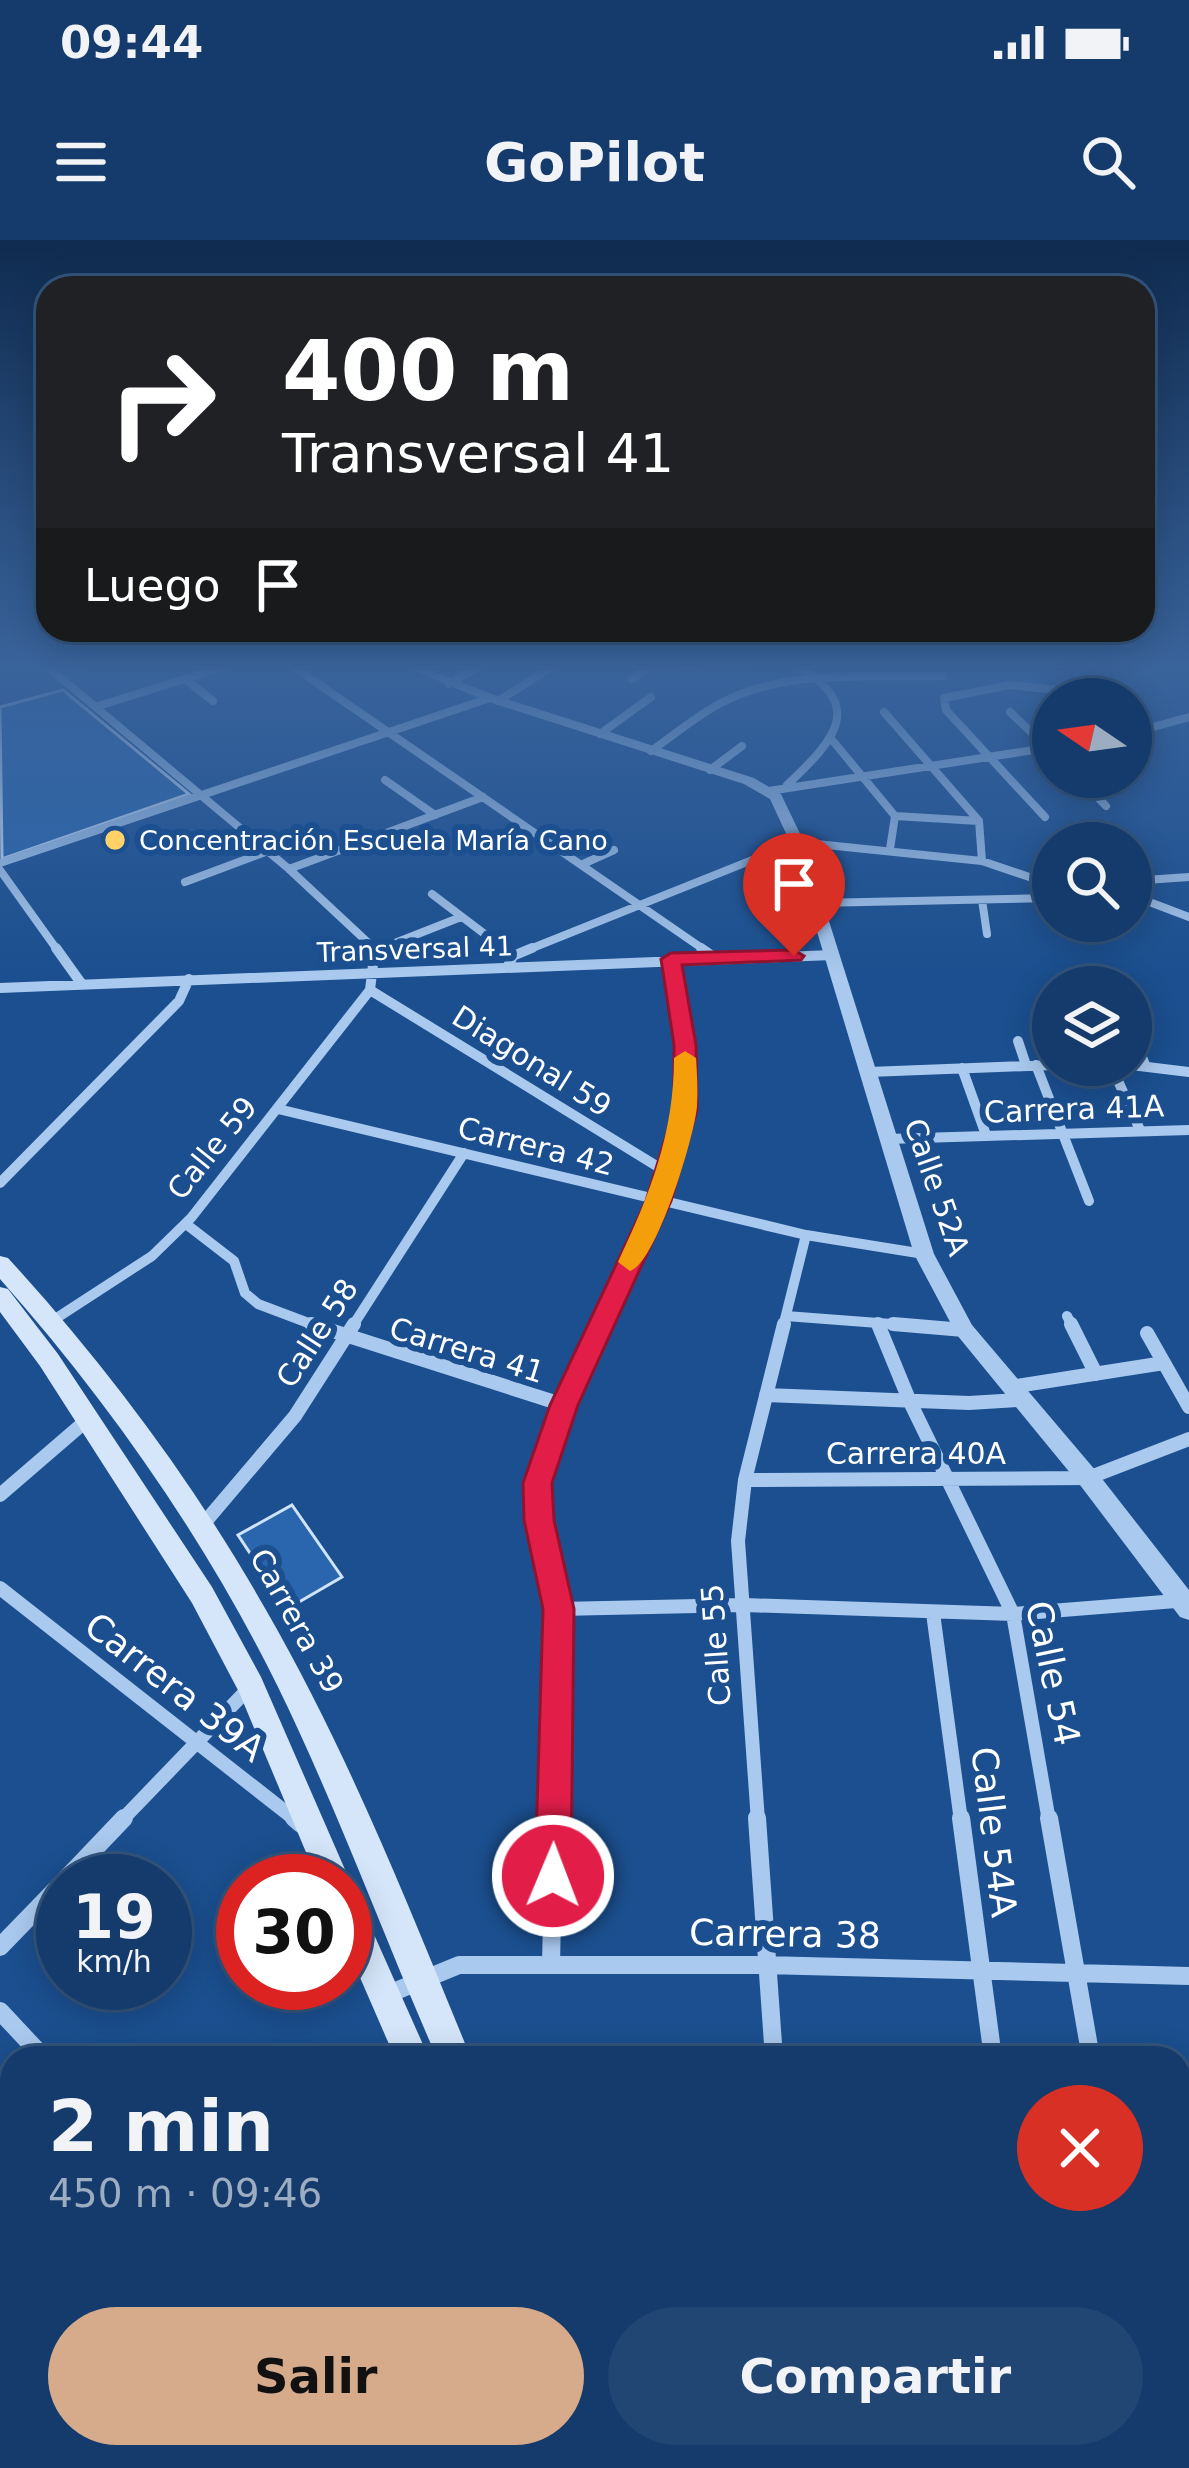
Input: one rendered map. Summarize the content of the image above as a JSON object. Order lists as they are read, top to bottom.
{
  "streets": {
    "main road": ["Carrera 39"],
    "street": [
      "Transversal 41",
      "Diagonal 59",
      "Carrera 41A",
      "Carrera 42",
      "Calle 59",
      "Calle 52A",
      "Calle 58",
      "Carrera 41",
      "Carrera 40A",
      "Calle 55",
      "Calle 54",
      "Carrera 39A",
      "Calle 54A",
      "Carrera 38"
    ]
  },
  "crossings": [
    ["Transversal 41", "Calle 59"],
    ["Transversal 41", "Calle 52A"],
    ["Diagonal 59", "Calle 59"],
    ["Carrera 41A", "Calle 52A"],
    ["Carrera 42", "Calle 59"],
    ["Carrera 42", "Calle 52A"],
    ["Carrera 42", "Calle 58"],
    ["Carrera 42", "Calle 55"],
    ["Calle 59", "Carrera 41"],
    ["Calle 59", "Carrera 39"],
    ["Calle 52A", "Carrera 40A"],
    ["Calle 58", "Carrera 41"],
    ["Calle 58", "Carrera 39"],
    ["Carrera 40A", "Calle 55"],
    ["Carrera 40A", "Calle 54"],
    ["Carrera 39", "Carrera 38"],
    ["Calle 55", "Carrera 38"],
    ["Calle 54", "Carrera 38"],
    ["Calle 54A", "Carrera 38"]
  ],
  "places": ["Concentración Escuela María Cano"],
  "north": "left",
  "page": {
    "status": "09:44",
    "header": "GoPilot",
    "turn": ["400 m", "Transversal 41"],
    "then": "Luego",
    "speed": "19 km/h",
    "limit": "30",
    "heading": ["2 min", "450 m · 09:46"],
    "buttons": ["Salir", "Compartir"]
  }
}
